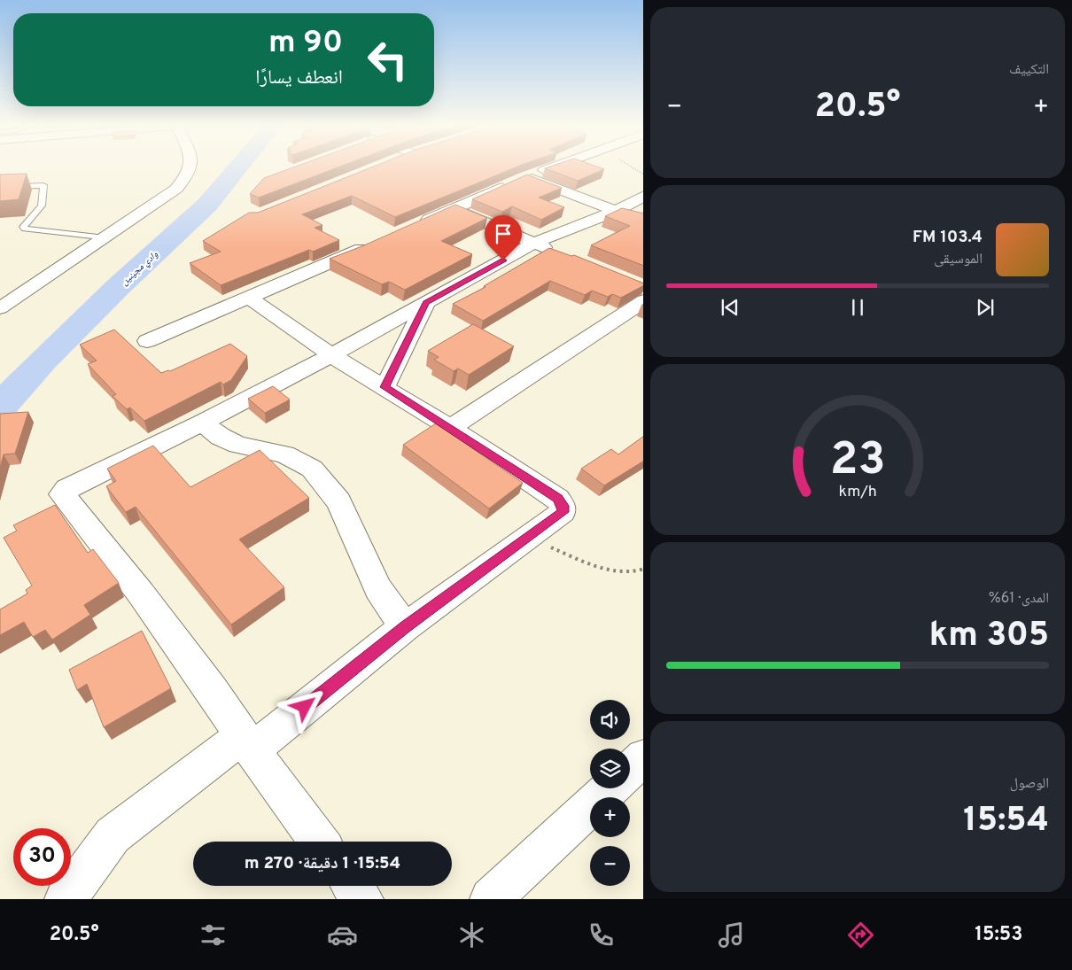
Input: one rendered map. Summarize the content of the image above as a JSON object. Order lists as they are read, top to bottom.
{
  "water": ["وادي مجينين"],
  "page": {
    "tile": [
      "التكييف",
      ["المدى · 61%", "305 km"],
      ["الوصول", "15:54"]
    ],
    "turn": ["90 m", "انعطف يسارًا"],
    "heat": ["−", "20.5°", "+"],
    "song": ["103.4 FM", "الموسيقى"],
    "map_buttons": ["+", "−"],
    "limit": "30",
    "trip": "15:54 · 1 دقيقة · 270 m",
    "tabs": ["15:53", "20.5°"],
    "gauge": ["23", "km/h"]
  }
}
